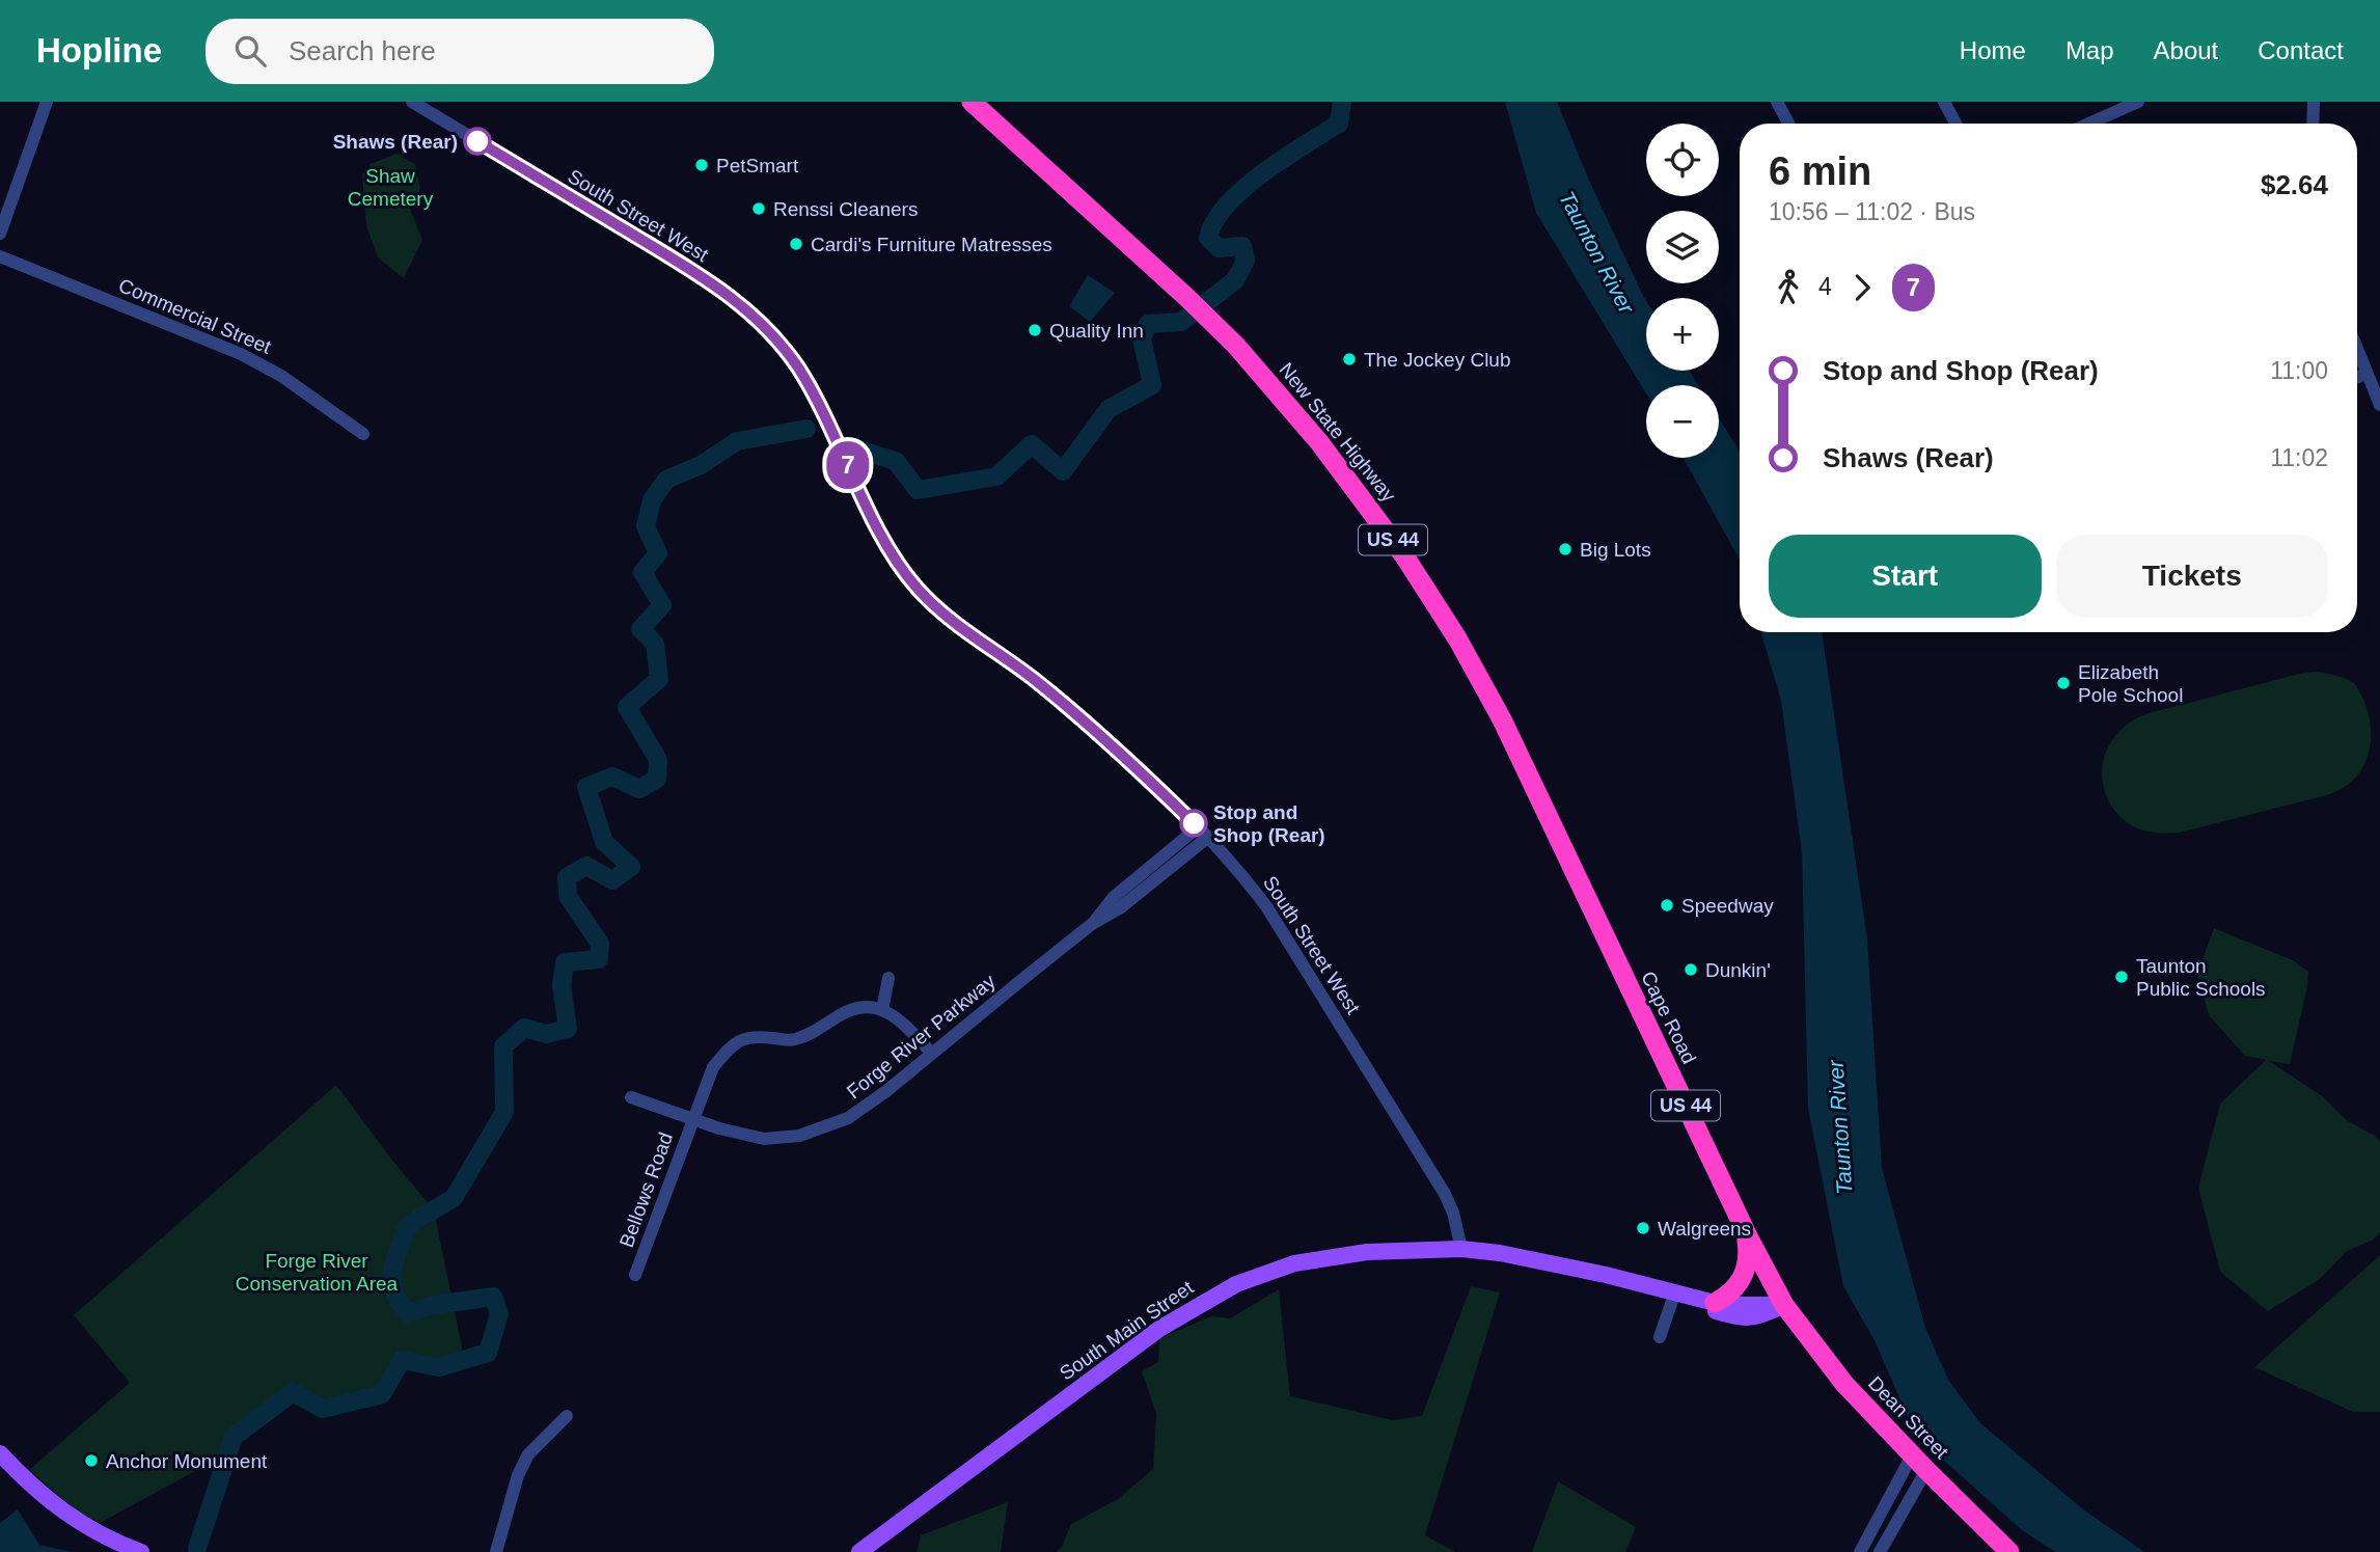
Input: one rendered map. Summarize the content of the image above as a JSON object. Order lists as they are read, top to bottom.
{
  "streets": {
    "highway": [
      "New State Highway",
      "US 44",
      "Cape Road",
      "Dean Street"
    ],
    "main road": ["South Main Street"],
    "street": [
      "South Street West",
      "Commercial Street",
      "Forge River Parkway",
      "Bellows Road"
    ]
  },
  "crossings": [
    ["South Street West", "Forge River Parkway"],
    ["South Street West", "South Main Street"],
    ["New State Highway", "Cape Road"],
    ["Cape Road", "Dean Street"],
    ["Forge River Parkway", "Bellows Road"]
  ],
  "water": ["Taunton River"],
  "parks": ["Shaw Cemetery", "Forge River Conservation Area"],
  "places": [
    "Shaws (Rear)",
    "PetSmart",
    "Renssi Cleaners",
    "Cardi's Furniture Matresses",
    "Quality Inn",
    "The Jockey Club",
    "Big Lots",
    "Elizabeth Pole School",
    "Stop and Shop (Rear)",
    "Speedway",
    "Dunkin'",
    "Taunton Public Schools",
    "Walgreens",
    "Anchor Monument"
  ],
  "lines": ["bus line 7"],
  "page": {
    "header": "Hopline",
    "search": "Search here",
    "nav": [
      "Home",
      "Map",
      "About",
      "Contact"
    ],
    "on_map": "7",
    "map_buttons": ["+", "−"],
    "heading": ["6 min", "10:56 – 11:02 · Bus", "$2.64"],
    "legs": ["4", "7"],
    "list": [
      {
        "name": "Stop and Shop (Rear)",
        "value": "11:00"
      },
      {
        "name": "Shaws (Rear)",
        "value": "11:02"
      }
    ],
    "buttons": ["Start", "Tickets"]
  }
}
